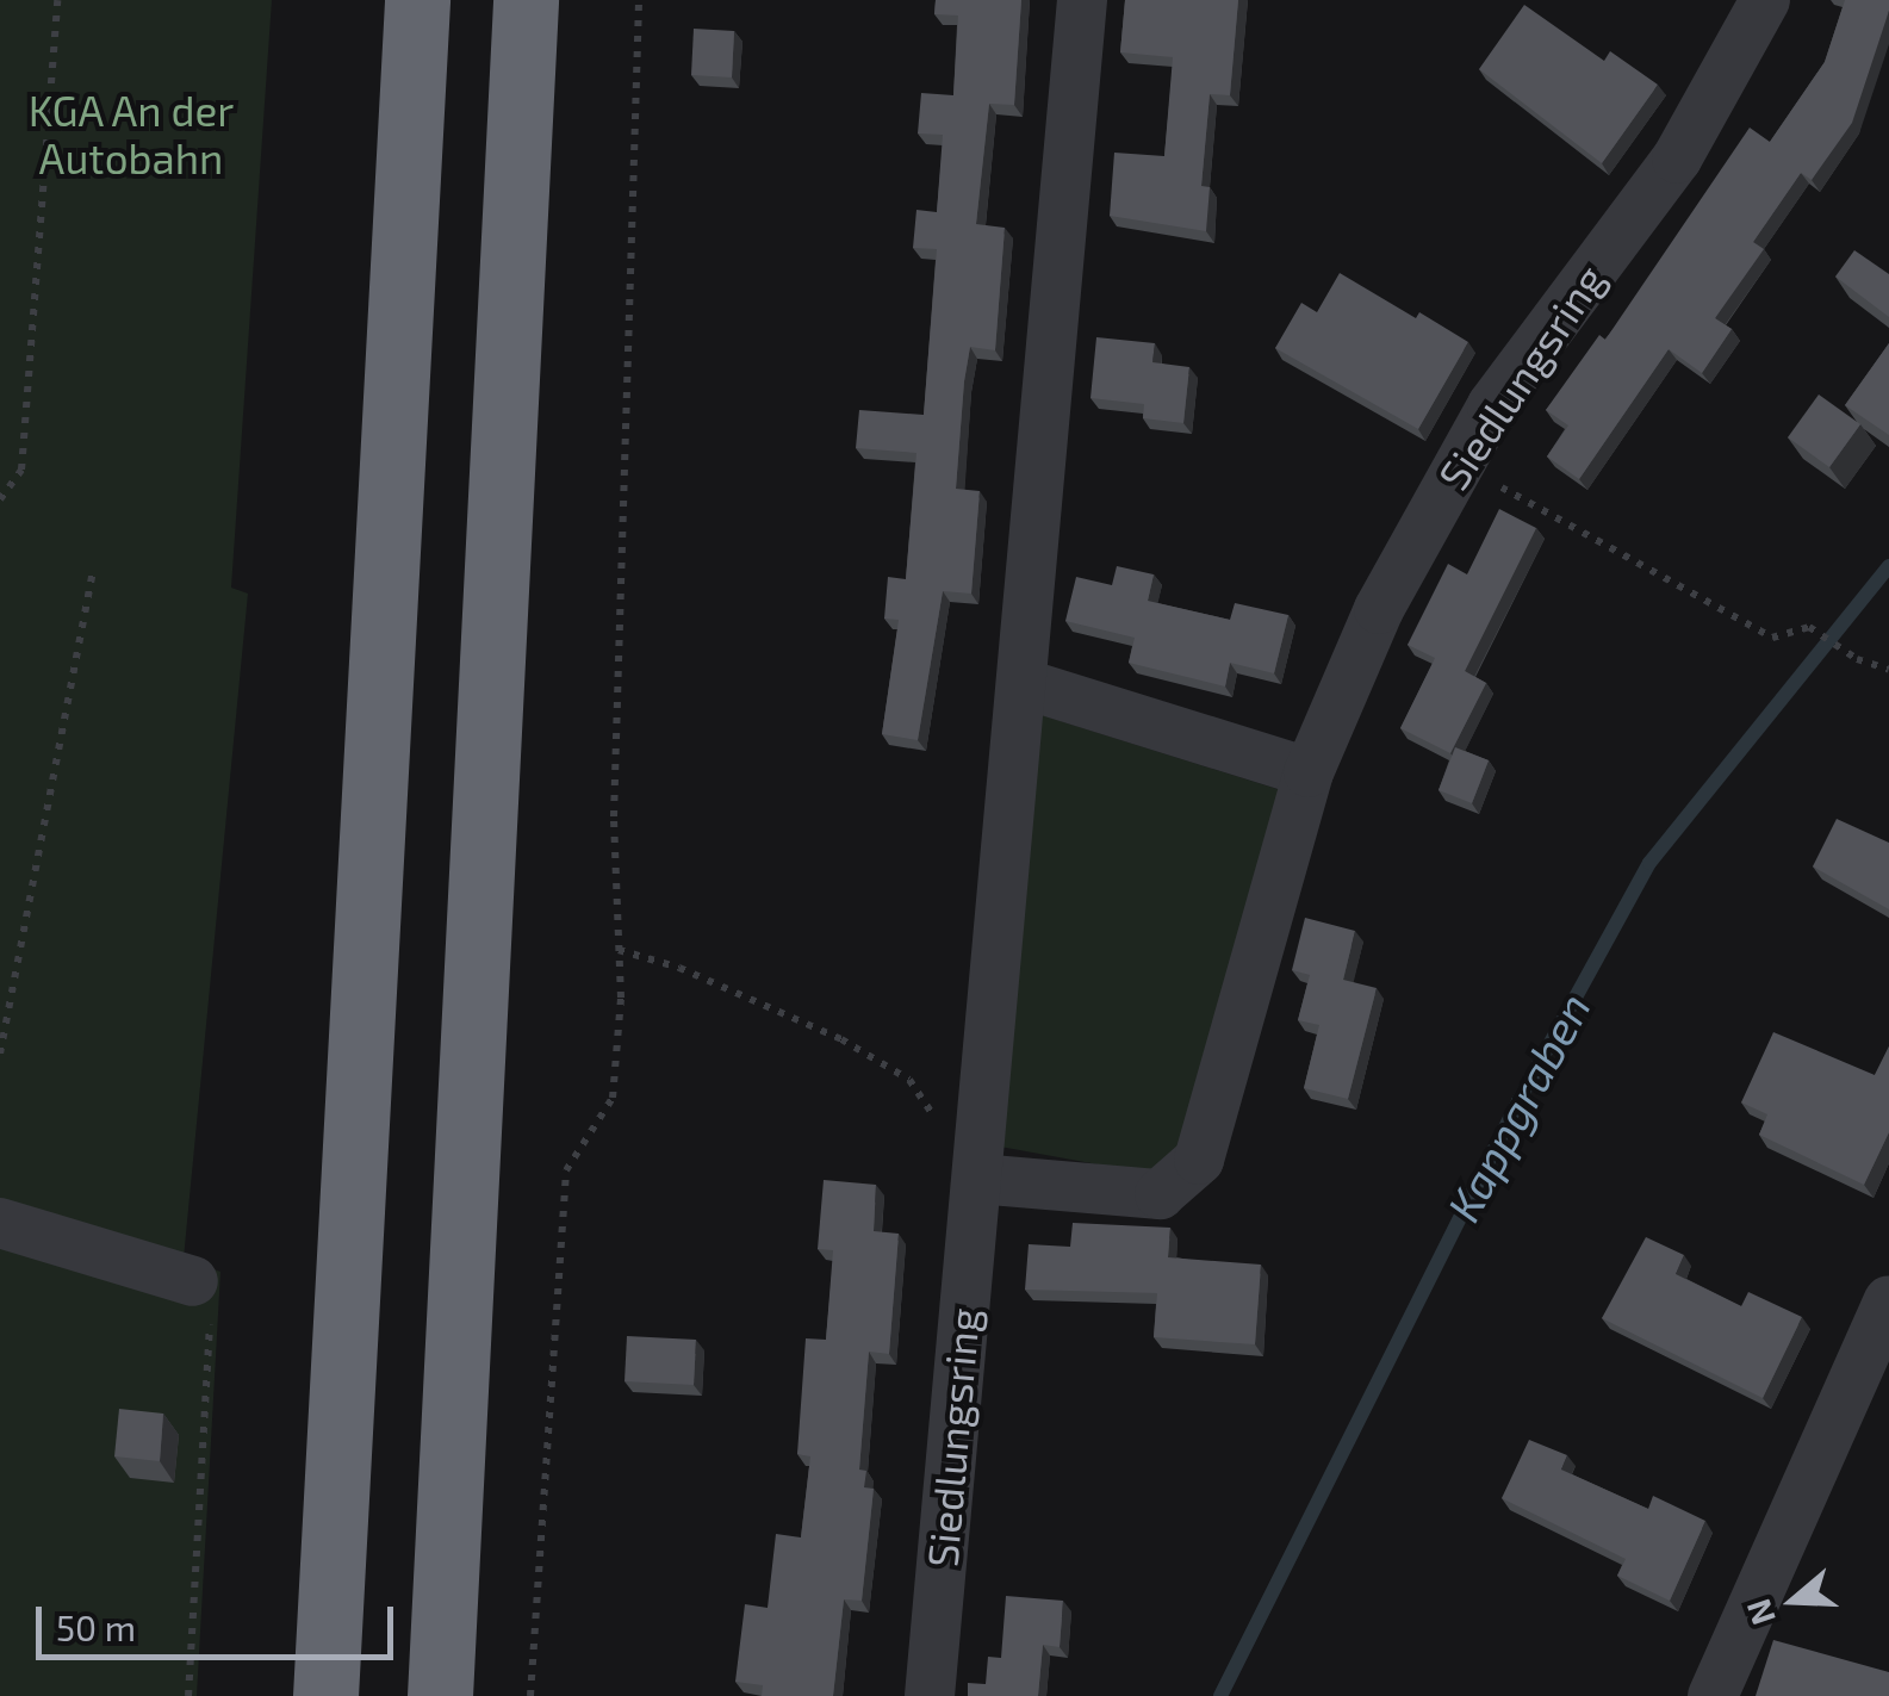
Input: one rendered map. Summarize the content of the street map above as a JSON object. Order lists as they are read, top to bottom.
{
  "streets": {
    "street": ["Siedlungsring"]
  },
  "water": ["Kappgraben"],
  "parks": ["KGA An der Autobahn"],
  "scale_bar": "50 m",
  "north": "left"
}
